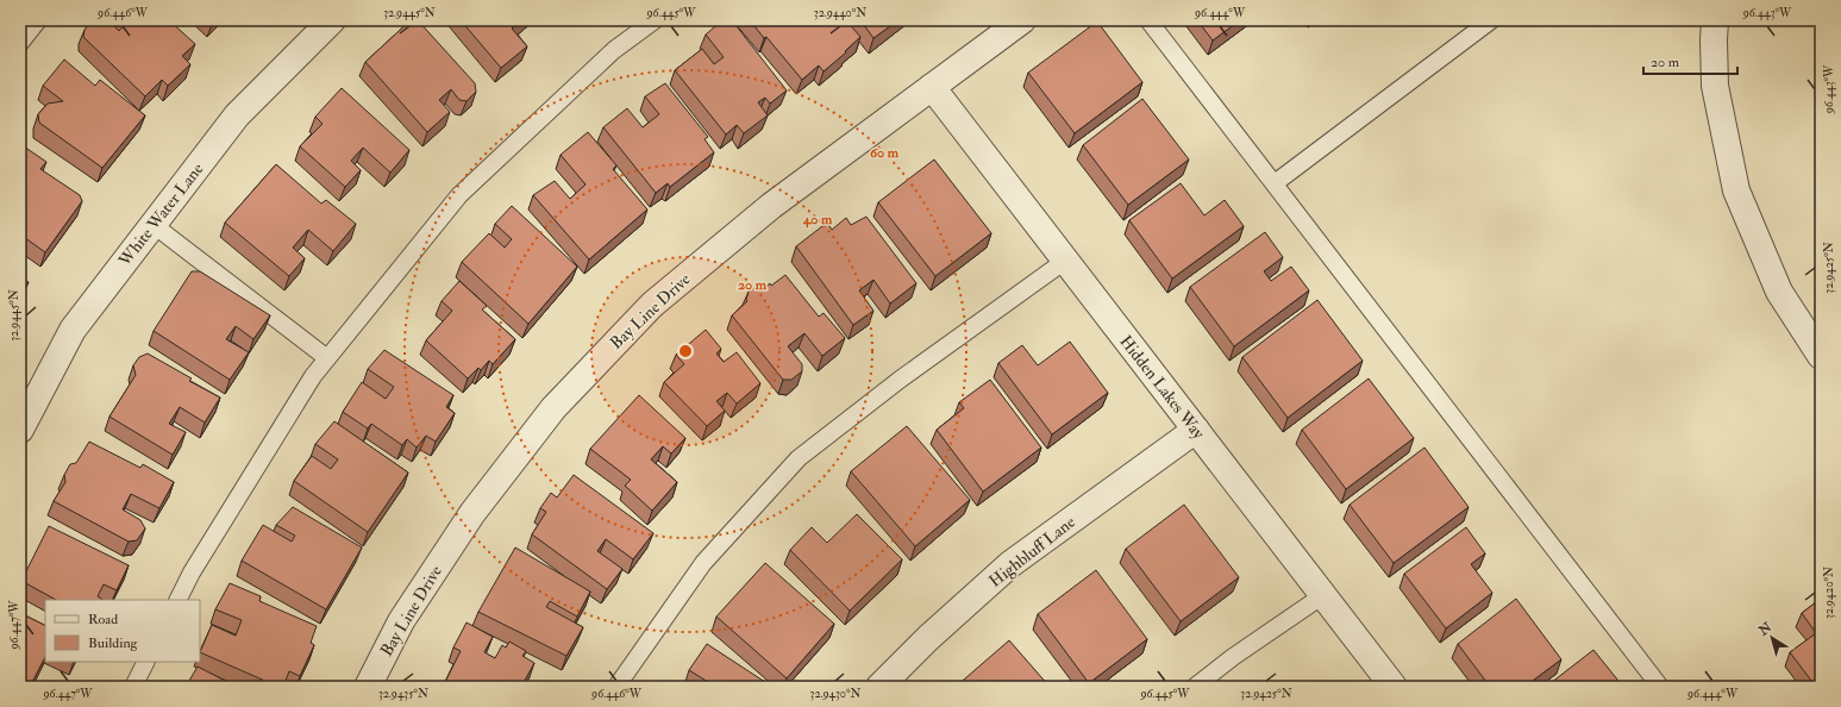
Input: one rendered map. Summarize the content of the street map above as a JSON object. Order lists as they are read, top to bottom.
{
  "streets": {
    "street": [
      "White Water Lane",
      "Bay Line Drive",
      "Hidden Lakes Way",
      "Highbluff Lane"
    ]
  },
  "crossings": [
    ["Bay Line Drive", "Hidden Lakes Way"],
    ["Hidden Lakes Way", "Highbluff Lane"]
  ],
  "legend": ["Road", "Building"],
  "scale_bar": "20 m",
  "north": "top left",
  "coordinates": [
    "96.446°W",
    "32.9445°N",
    "96.445°W",
    "32.9440°N",
    "96.444°W",
    "96.443°W",
    "32.9425°N",
    "32.9420°N",
    "96.447°W",
    "32.9435°N",
    "32.9430°N"
  ],
  "rings": ["60 m", "40 m", "20 m"]
}
